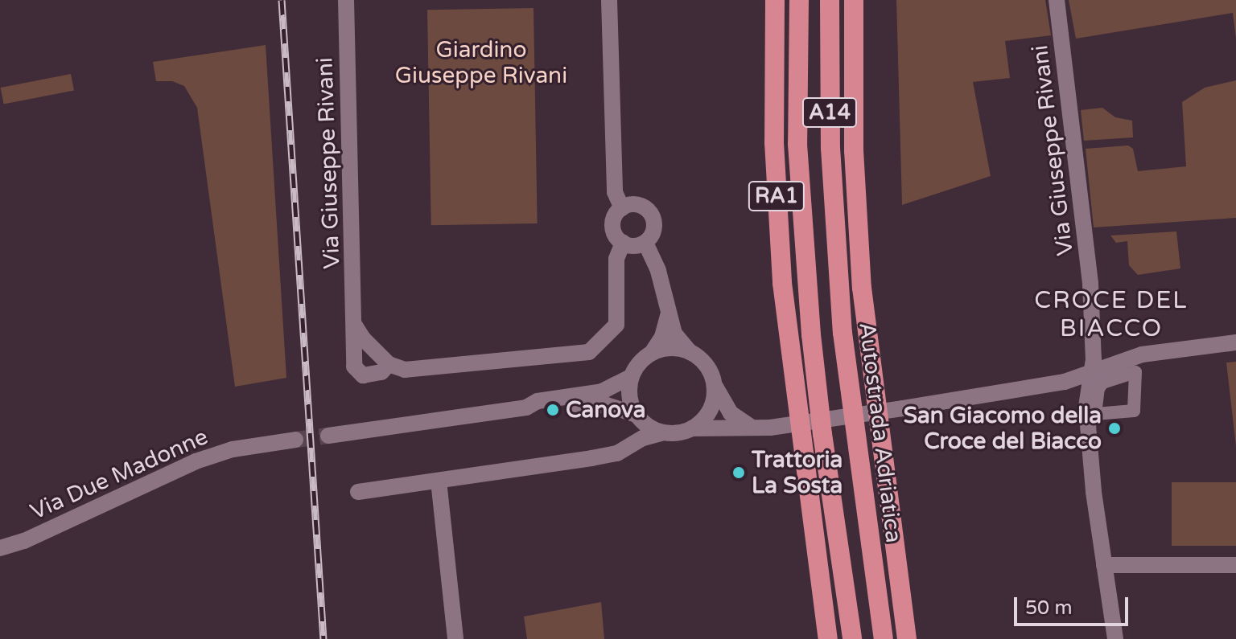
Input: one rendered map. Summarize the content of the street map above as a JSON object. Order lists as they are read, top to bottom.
{
  "streets": {
    "highway": ["A14", "RA1", "Autostrada Adriatica"],
    "street": ["Via Giuseppe Rivani", "Via Due Madonne"]
  },
  "districts": ["CROCE DEL BIACCO"],
  "parks": ["Giardino Giuseppe Rivani"],
  "places": ["Canova", "San Giacomo della Croce del Biacco", "Trattoria La Sosta"],
  "scale_bar": "50 m"
}
